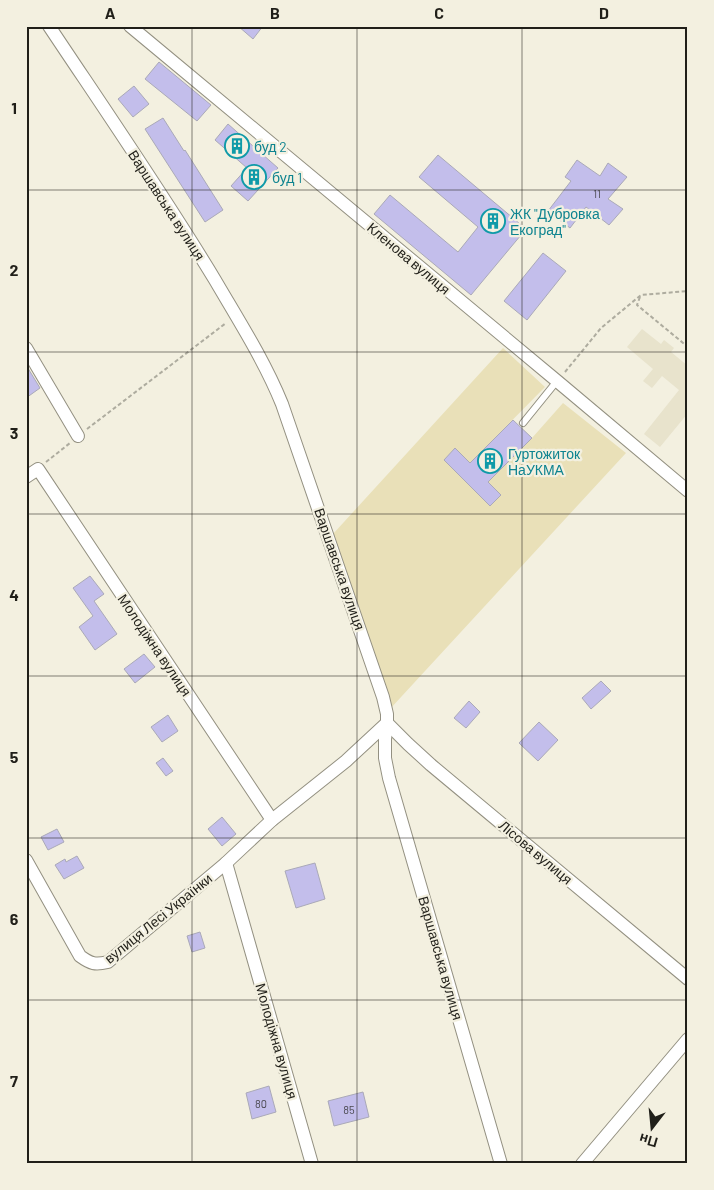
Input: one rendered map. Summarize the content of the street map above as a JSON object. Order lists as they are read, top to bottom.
{
  "streets": {
    "street": [
      "Варшавська вулиця",
      "Кленова вулиця",
      "Молодіжна вулиця",
      "Лісова вулиця",
      "вулиця Лесі Українки"
    ]
  },
  "crossings": [
    ["Варшавська вулиця", "Лісова вулиця"],
    ["Молодіжна вулиця", "вулиця Лесі Українки"]
  ],
  "places": {
    "building": [
      "буд 2",
      "буд 1",
      "ЖК \"Дубровка Екоград\"",
      "Гуртожиток НаУКМА"
    ]
  },
  "house_numbers": ["11", "80", "85"],
  "north": "bottom",
  "grid": {
    "columns": [
      "A",
      "B",
      "C",
      "D"
    ],
    "rows": [
      "1",
      "2",
      "3",
      "4",
      "5",
      "6",
      "7"
    ]
  }
}
